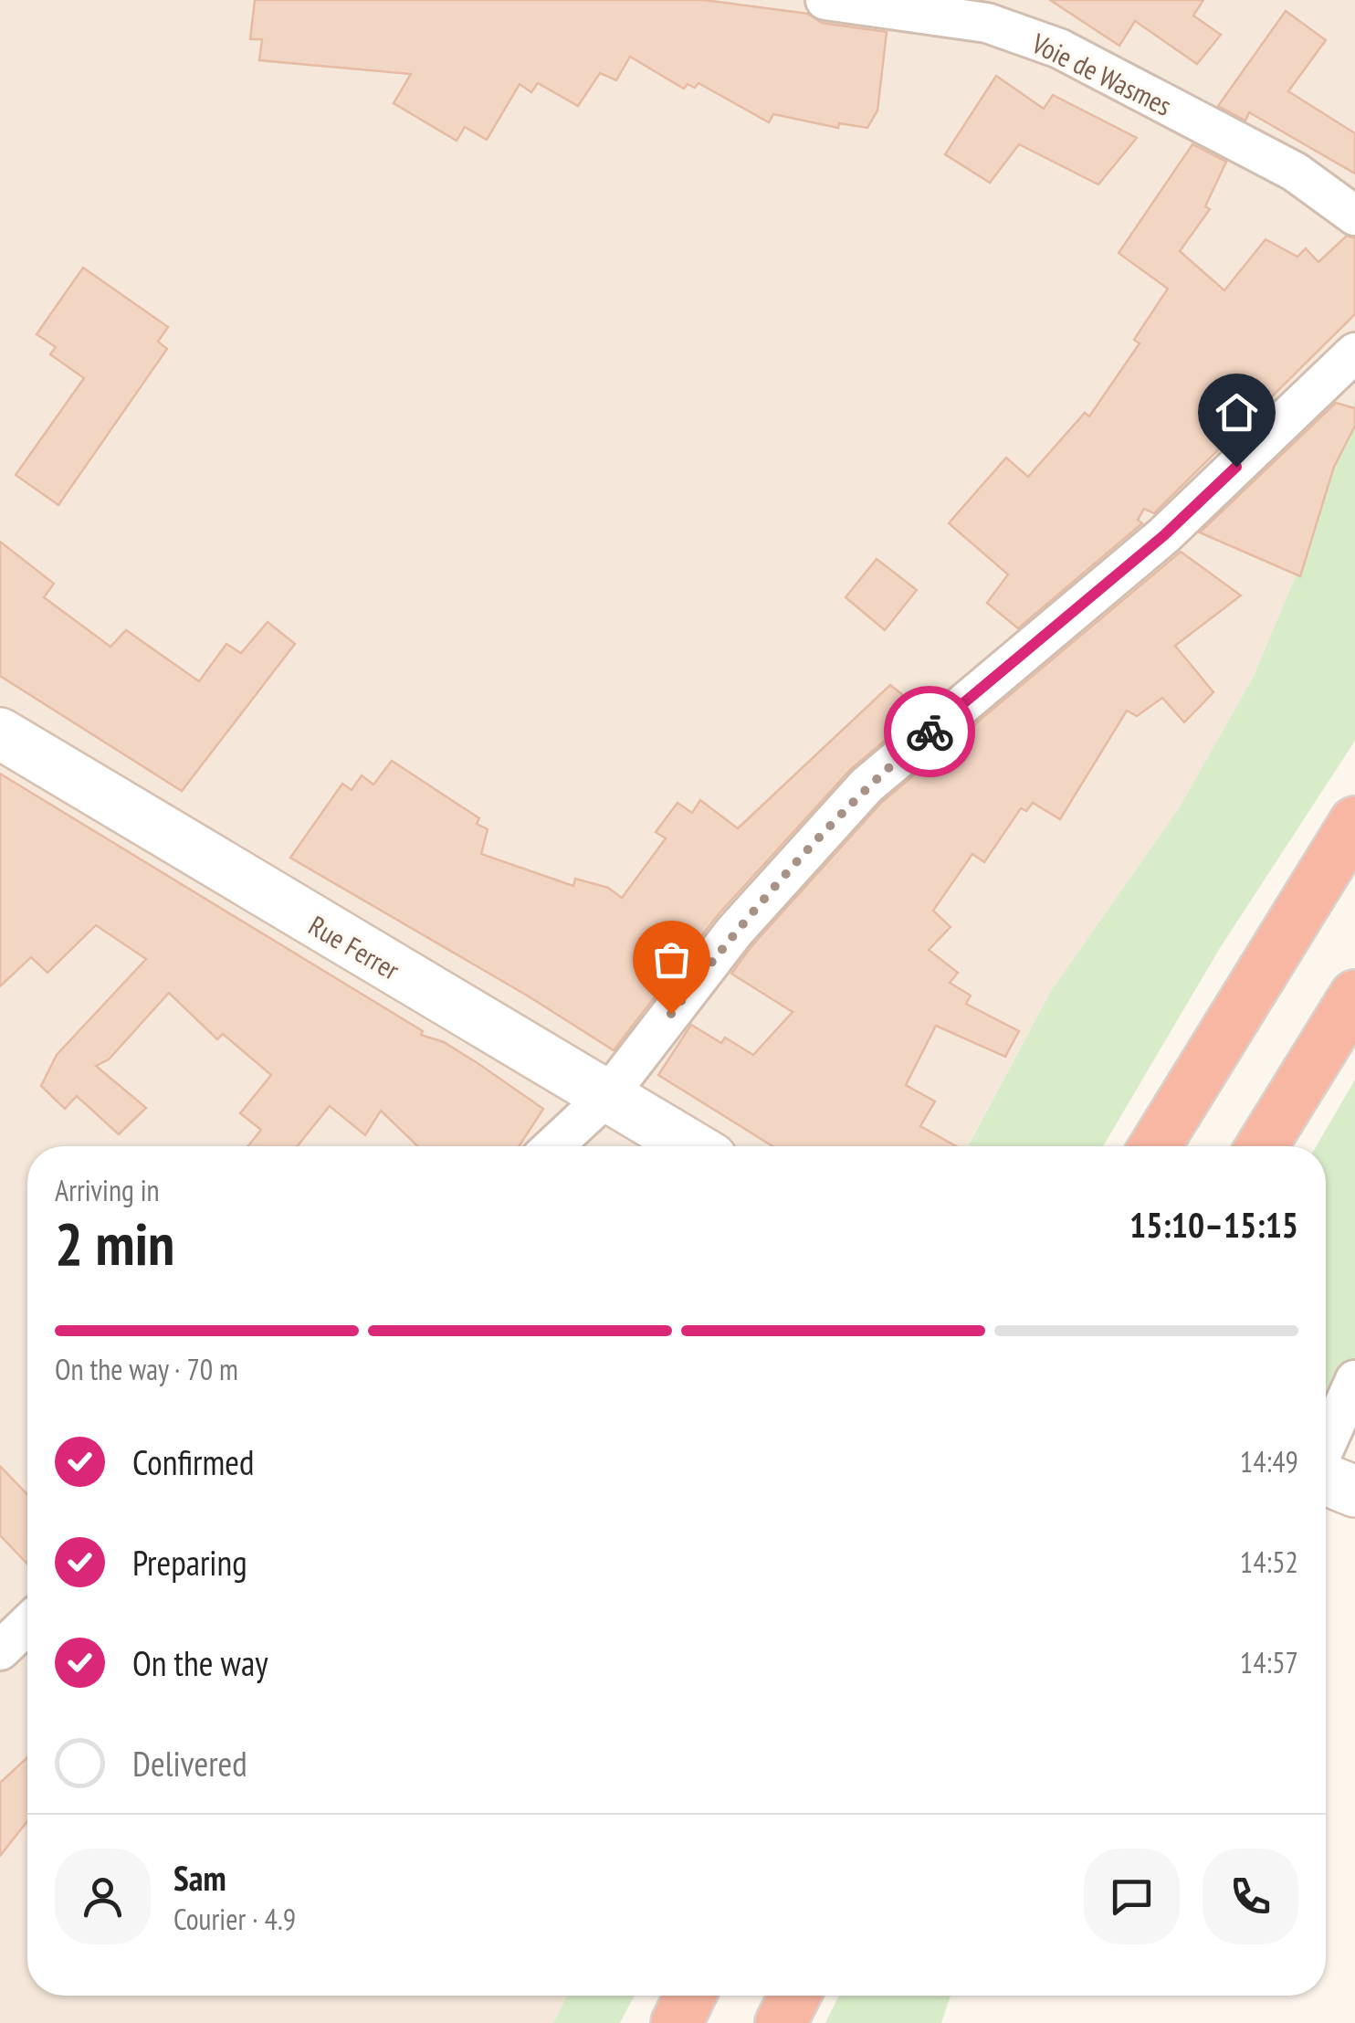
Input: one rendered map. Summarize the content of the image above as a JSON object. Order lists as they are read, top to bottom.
{
  "streets": {
    "street": ["Voie de Wasmes", "Rue Ferrer"]
  },
  "page": {
    "heading": ["2 min", "Arriving in", "15:10–15:15"],
    "panel": ["Sam", "Courier · 4.9"],
    "bar": "On the way · 70 m",
    "list": [
      ["Confirmed", "14:49"],
      ["Preparing", "14:52"],
      ["On the way", "14:57"],
      "Delivered"
    ]
  }
}
